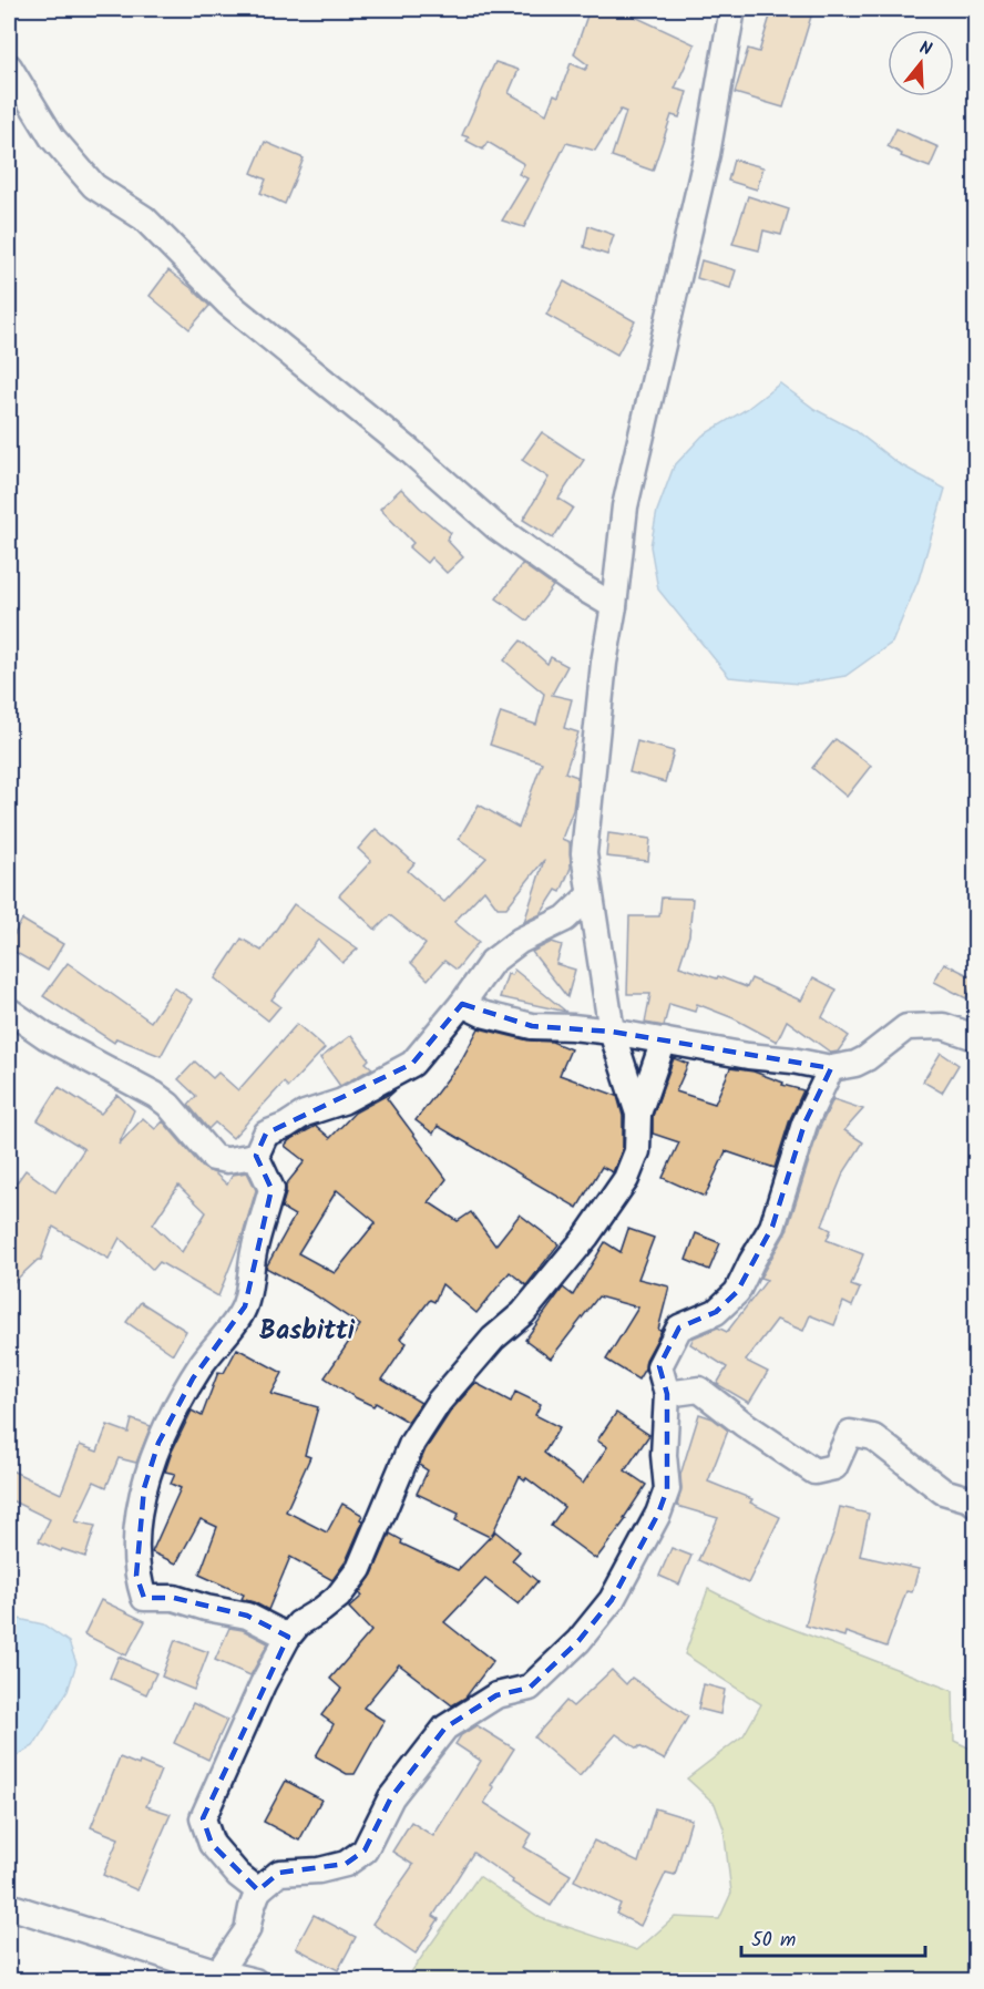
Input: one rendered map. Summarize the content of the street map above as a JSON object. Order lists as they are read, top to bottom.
{
  "districts": ["Basbitti"],
  "scale_bar": "50 m",
  "north": "top"
}
